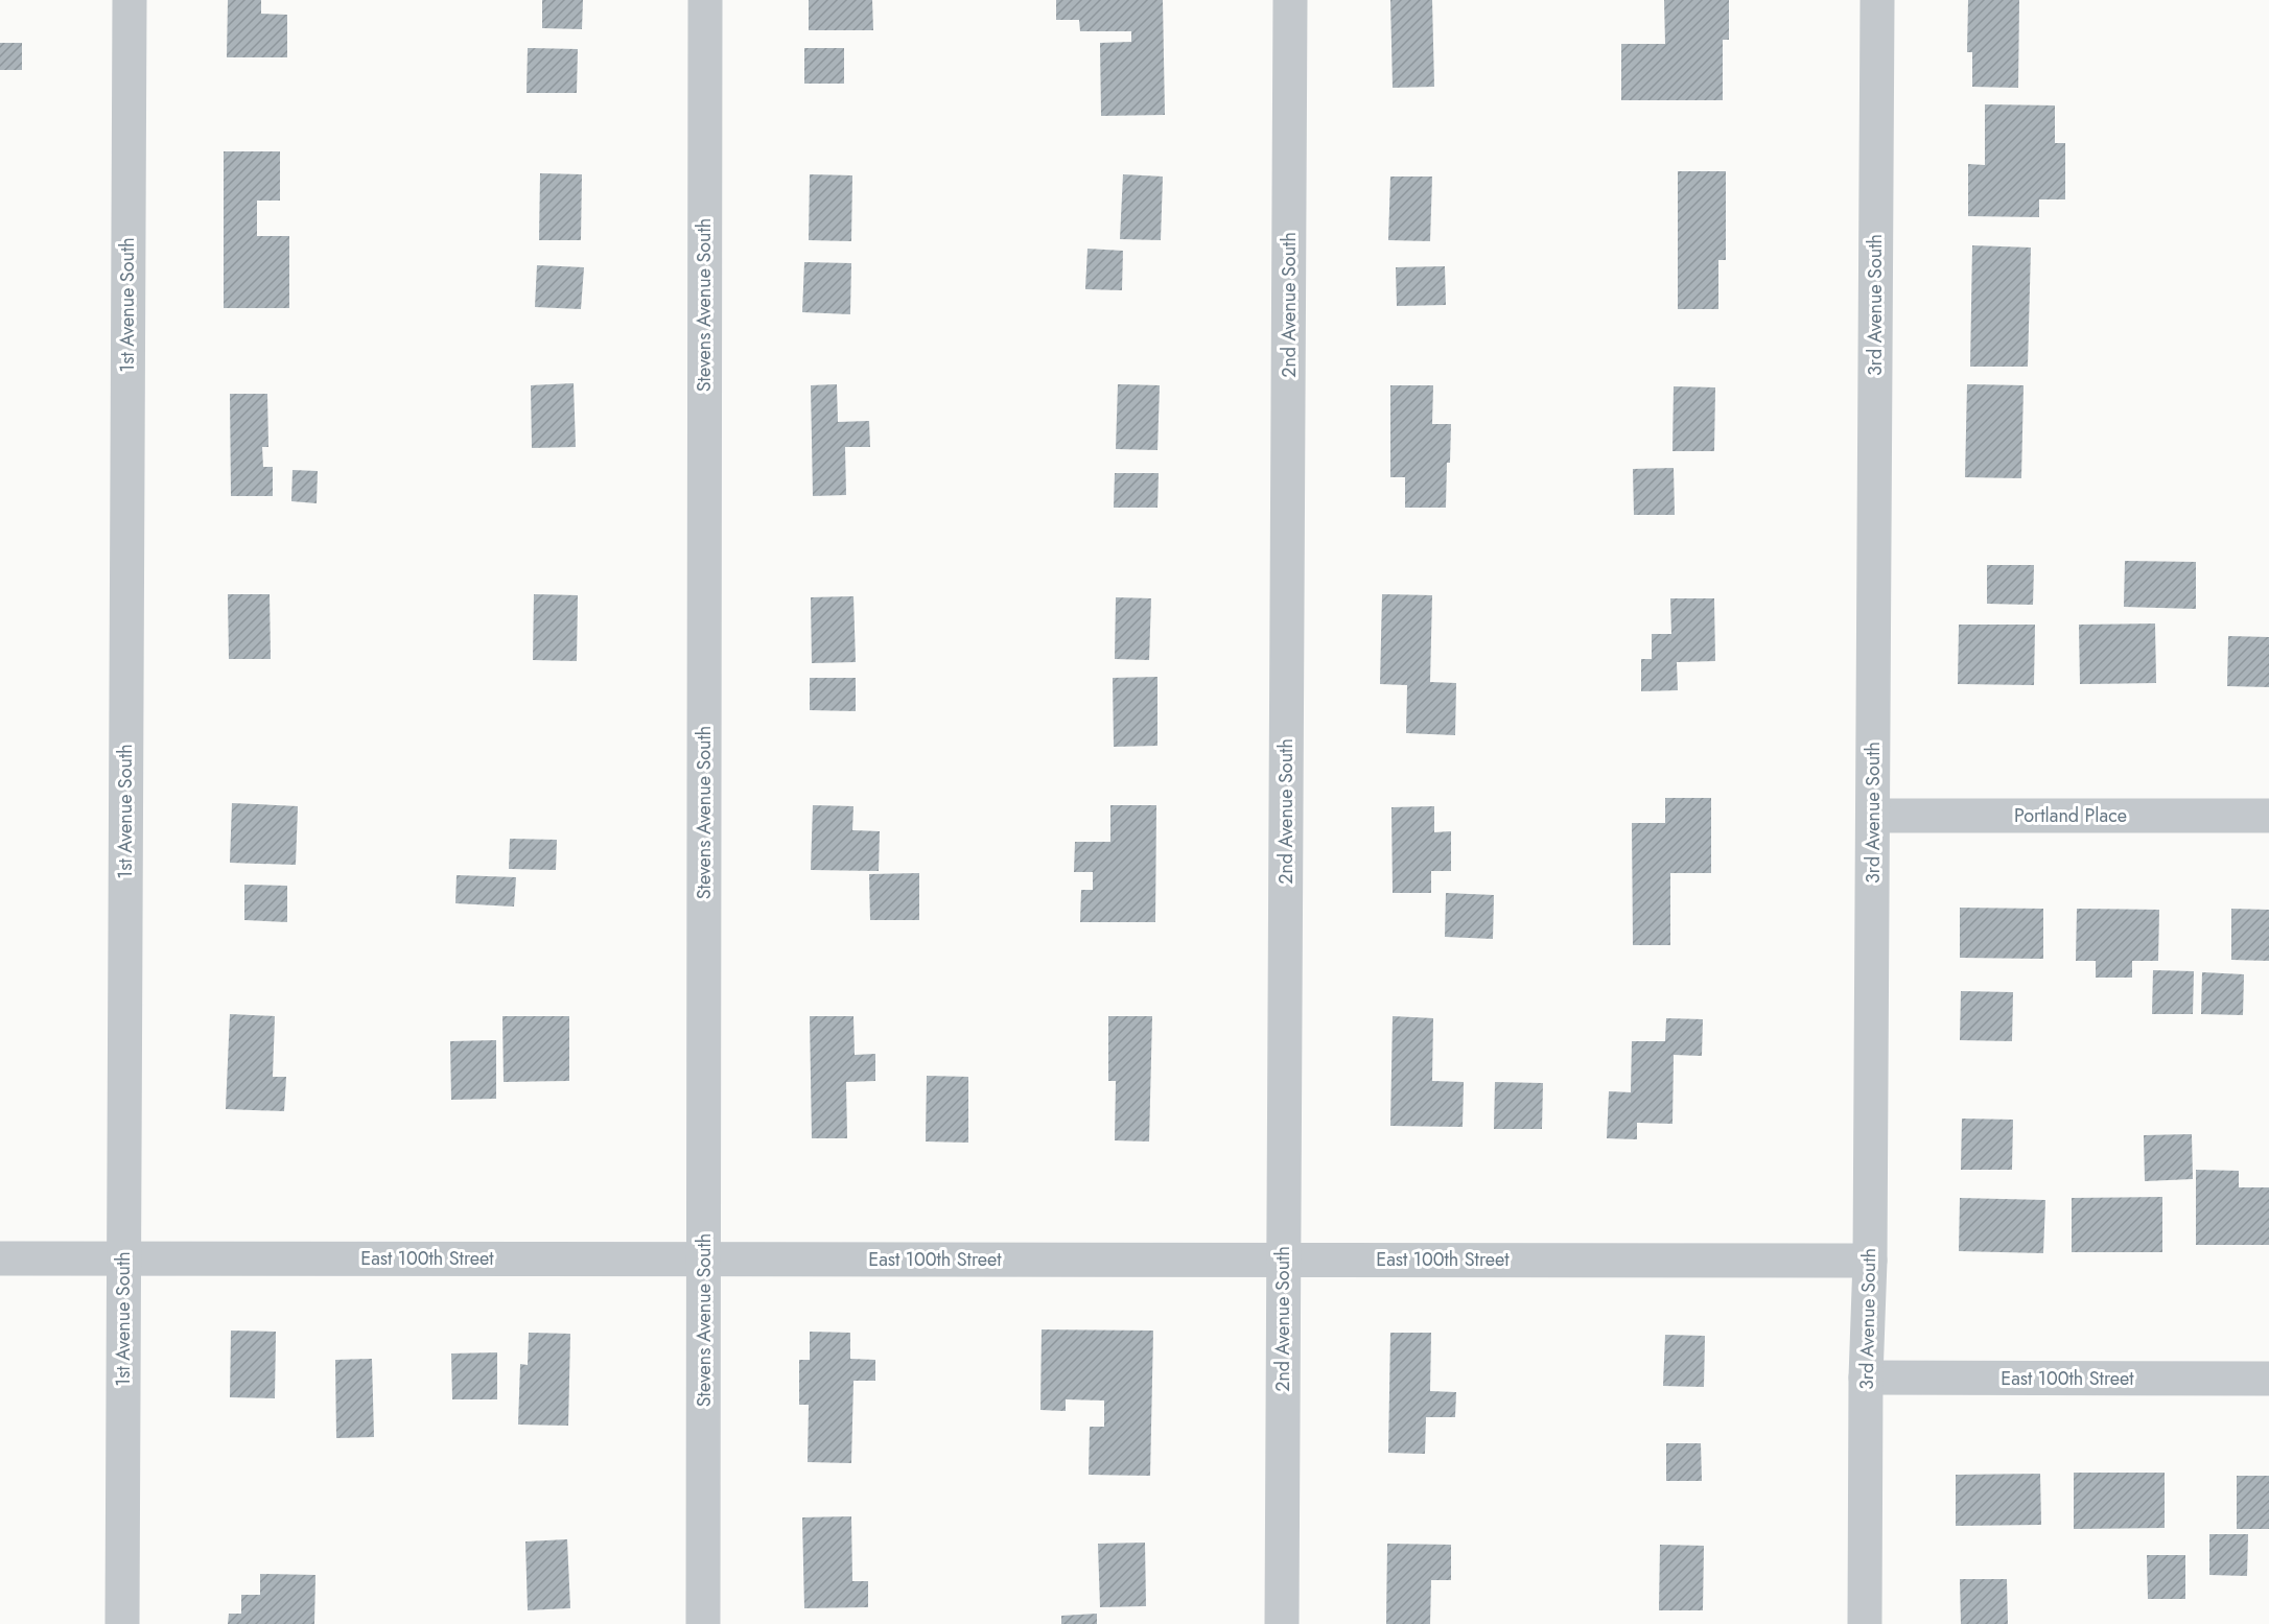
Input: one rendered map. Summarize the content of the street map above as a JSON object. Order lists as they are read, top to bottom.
{
  "streets": {
    "street": [
      "1st Avenue South",
      "Stevens Avenue South",
      "2nd Avenue South",
      "3rd Avenue South",
      "Portland Place",
      "East 100th Street"
    ]
  },
  "crossings": [
    ["1st Avenue South", "East 100th Street"],
    ["Stevens Avenue South", "East 100th Street"],
    ["2nd Avenue South", "East 100th Street"],
    ["3rd Avenue South", "Portland Place"],
    ["3rd Avenue South", "East 100th Street"]
  ]
}
